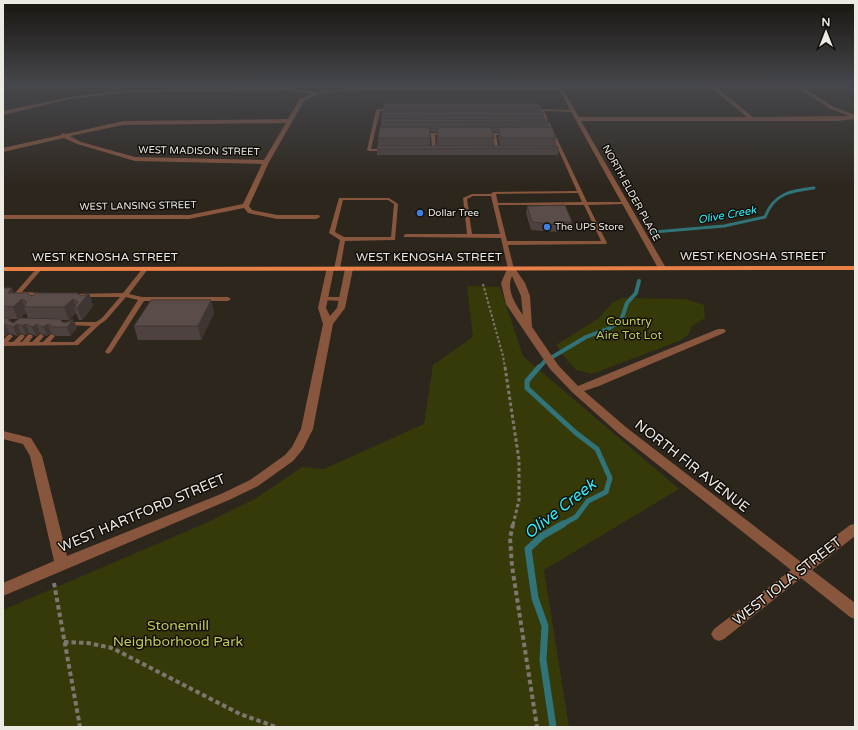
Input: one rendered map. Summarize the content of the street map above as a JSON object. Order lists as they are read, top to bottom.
{
  "streets": {
    "main road": ["WEST KENOSHA STREET"],
    "street": [
      "WEST MADISON STREET",
      "NORTH ELDER PLACE",
      "WEST LANSING STREET",
      "NORTH FIR AVENUE",
      "WEST HARTFORD STREET",
      "WEST IOLA STREET"
    ]
  },
  "crossings": [
    ["NORTH ELDER PLACE", "WEST KENOSHA STREET"],
    ["WEST KENOSHA STREET", "NORTH FIR AVENUE"],
    ["NORTH FIR AVENUE", "WEST IOLA STREET"]
  ],
  "water": ["Olive Creek"],
  "parks": ["Country Aire Tot Lot", "Stonemill Neighborhood Park"],
  "places": ["Dollar Tree", "The UPS Store"],
  "north": "top"
}
